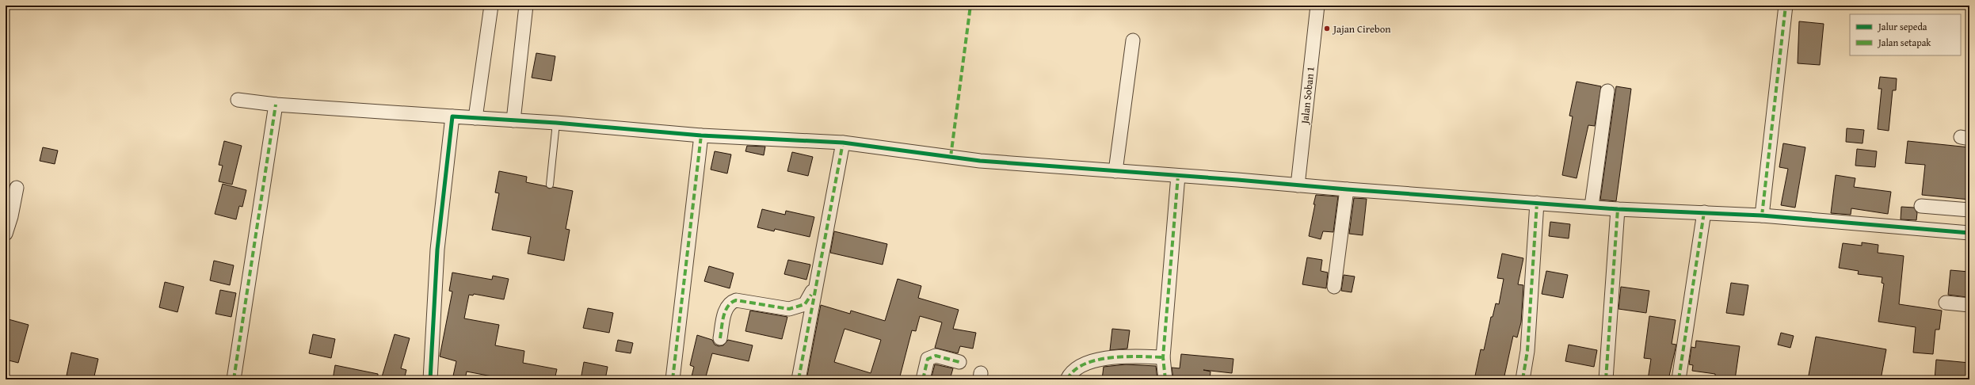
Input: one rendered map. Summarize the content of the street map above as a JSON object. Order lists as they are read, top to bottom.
{
  "streets": {
    "street": ["Jalan Soban 1"]
  },
  "places": ["Jajan Cirebon"],
  "legend": ["Jalur sepeda", "Jalan setapak"]
}
